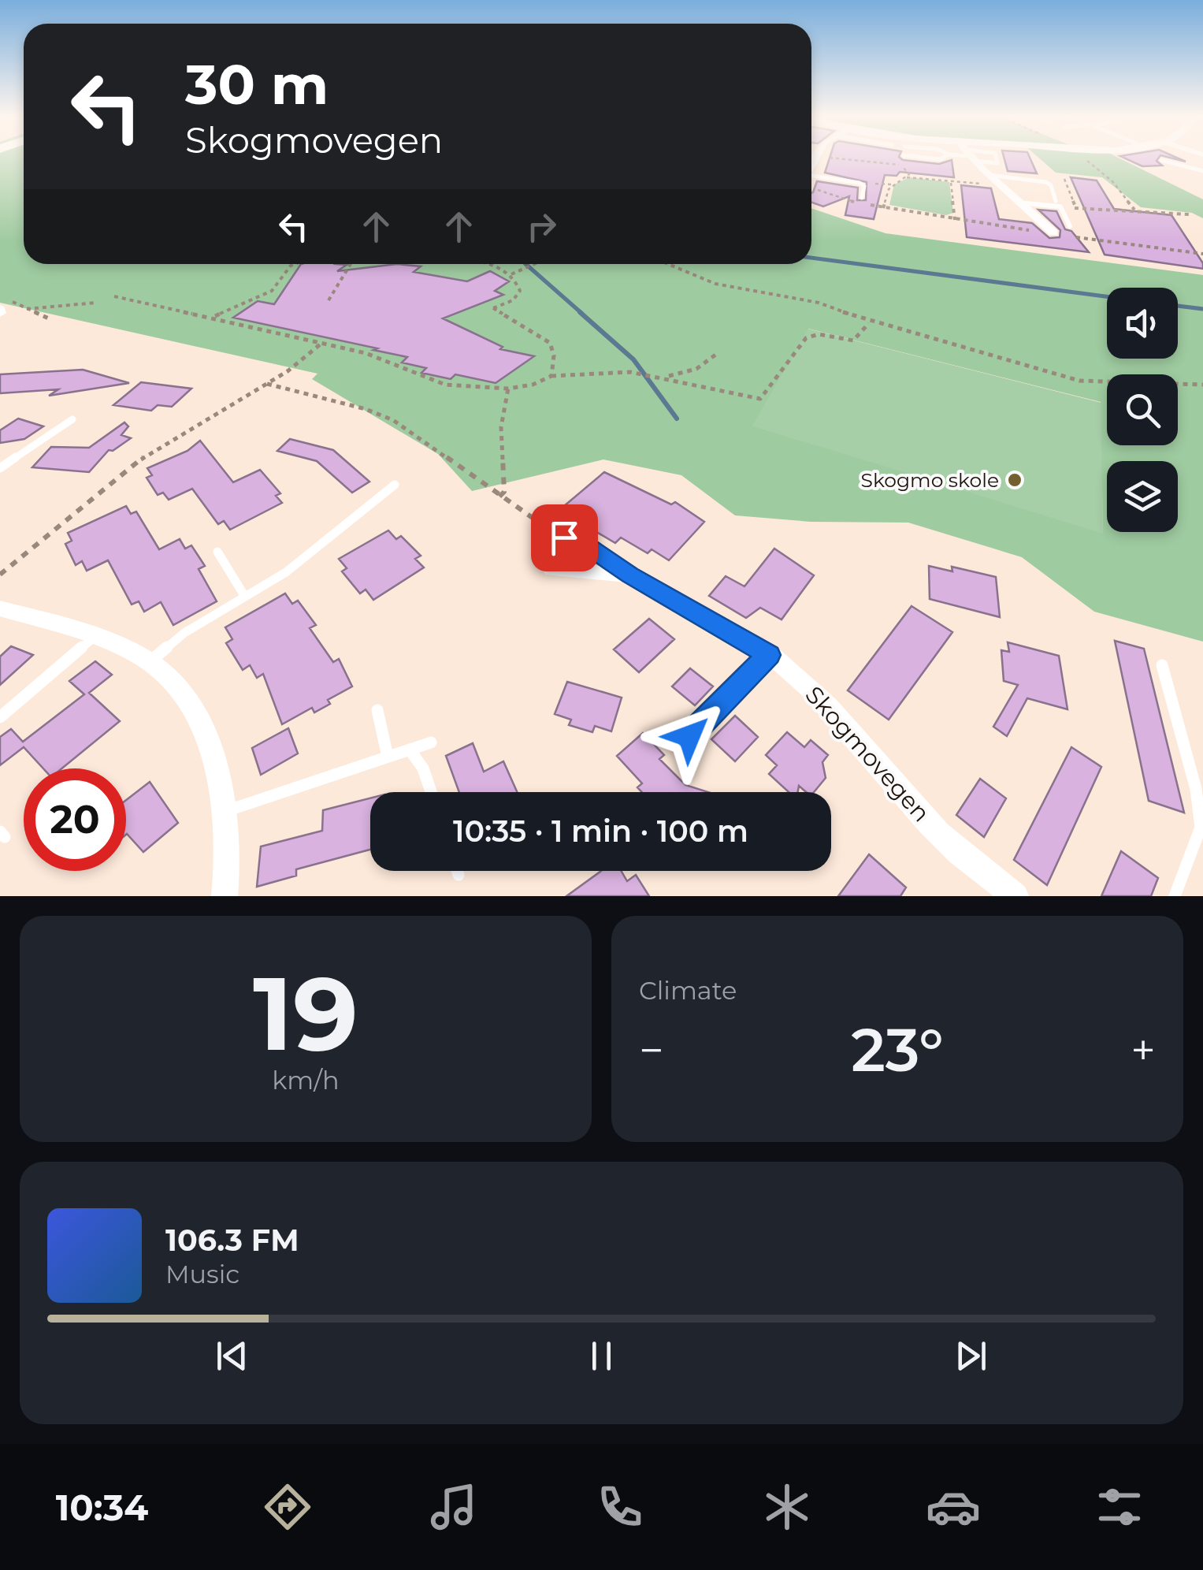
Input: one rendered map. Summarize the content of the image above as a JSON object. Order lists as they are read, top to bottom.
{
  "streets": {
    "street": ["Skogmovegen"]
  },
  "places": ["Skogmo skole"],
  "page": {
    "turn": ["30 m", "Skogmovegen"],
    "limit": "20",
    "trip": "10:35 · 1 min · 100 m",
    "tile": [
      ["19", "km/h"],
      "Climate"
    ],
    "heat": ["−", "23°", "+"],
    "song": ["106.3 FM", "Music"],
    "tabs": "10:34"
  }
}
